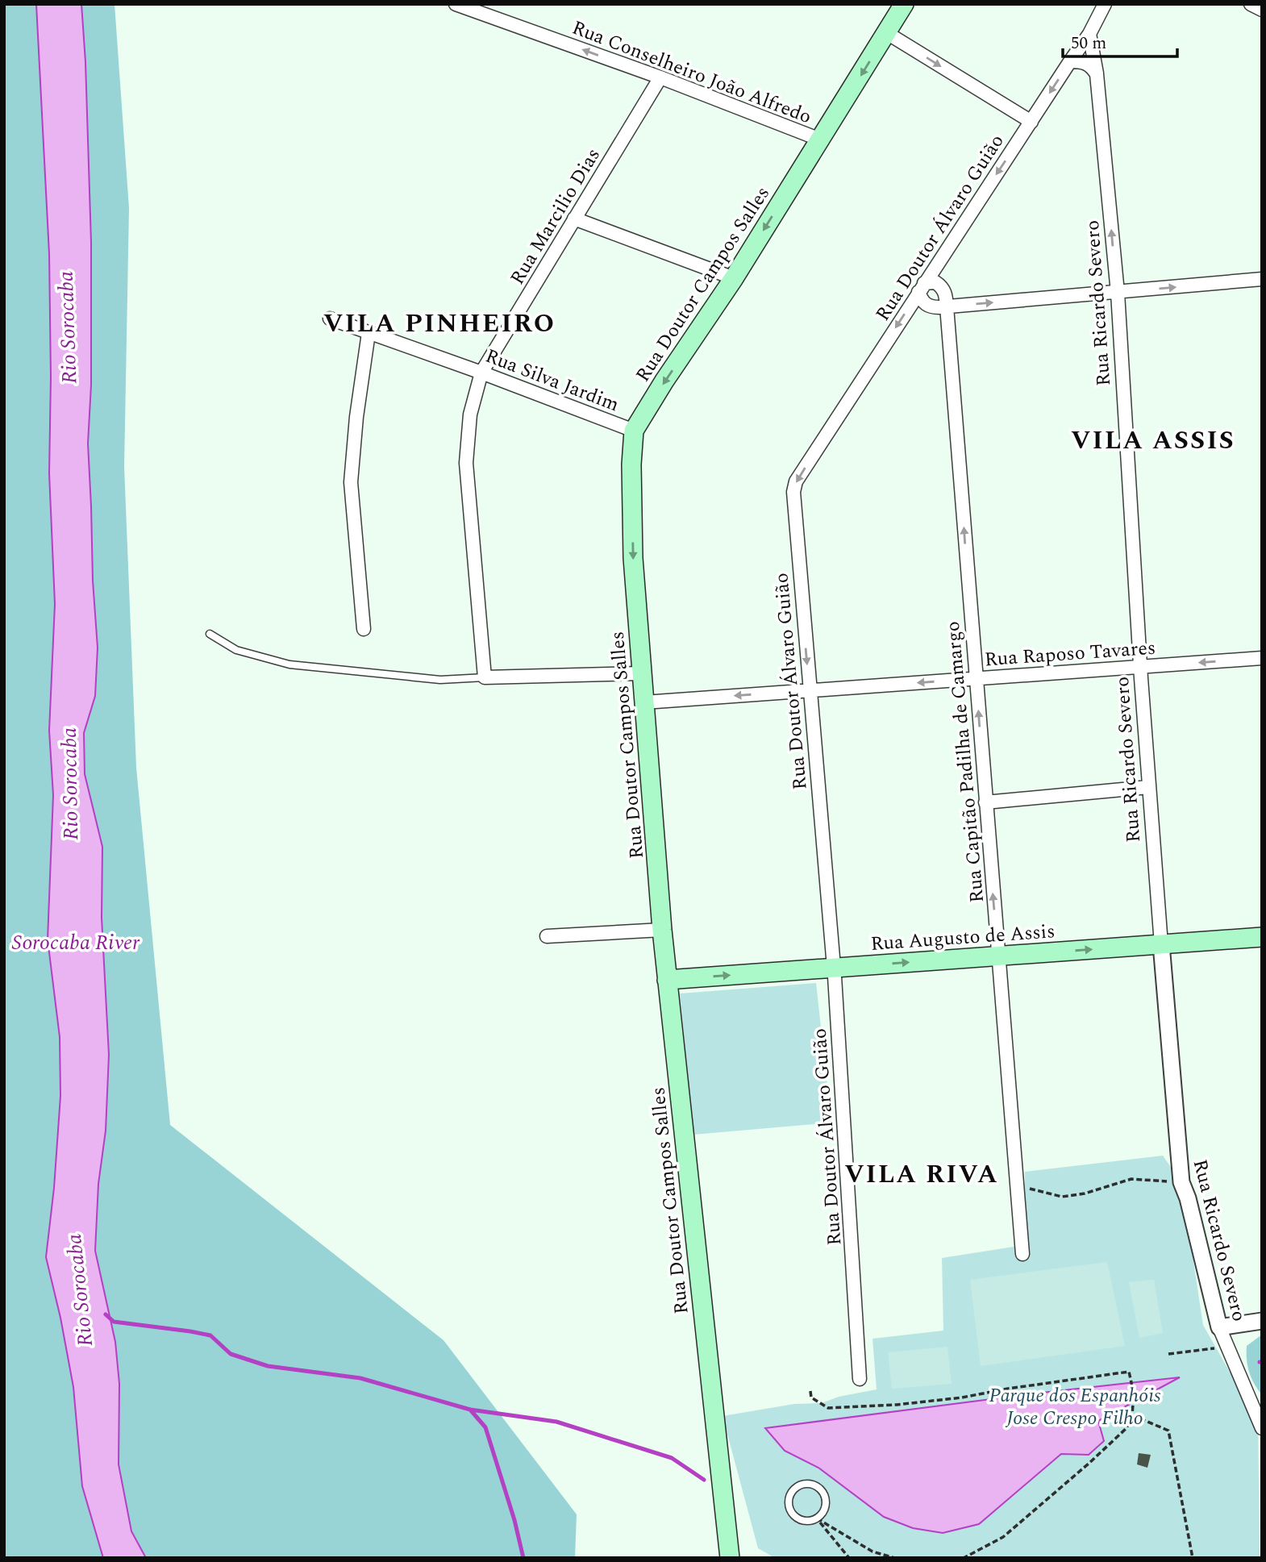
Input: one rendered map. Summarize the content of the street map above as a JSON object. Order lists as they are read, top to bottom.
{
  "streets": {
    "main road": ["Rua Doutor Campos Salles", "Rua Augusto de Assis"],
    "street": [
      "Rua Conselheiro João Alfredo",
      "Rua Marcilio Dias",
      "Rua Doutor Álvaro Guião",
      "Rua Ricardo Severo",
      "Rua Silva Jardim",
      "Rua Raposo Tavares",
      "Rua Capitão Padilha de Camargo"
    ]
  },
  "crossings": [
    ["Rua Conselheiro João Alfredo", "Rua Marcilio Dias"],
    ["Rua Conselheiro João Alfredo", "Rua Doutor Campos Salles"],
    ["Rua Marcilio Dias", "Rua Silva Jardim"],
    ["Rua Doutor Álvaro Guião", "Rua Ricardo Severo"],
    ["Rua Doutor Álvaro Guião", "Rua Raposo Tavares"],
    ["Rua Doutor Álvaro Guião", "Rua Capitão Padilha de Camargo"],
    ["Rua Doutor Álvaro Guião", "Rua Augusto de Assis"],
    ["Rua Doutor Campos Salles", "Rua Silva Jardim"],
    ["Rua Doutor Campos Salles", "Rua Raposo Tavares"],
    ["Rua Doutor Campos Salles", "Rua Augusto de Assis"],
    ["Rua Ricardo Severo", "Rua Raposo Tavares"],
    ["Rua Ricardo Severo", "Rua Augusto de Assis"],
    ["Rua Raposo Tavares", "Rua Capitão Padilha de Camargo"],
    ["Rua Capitão Padilha de Camargo", "Rua Augusto de Assis"]
  ],
  "one_way": [
    "Rua Conselheiro João Alfredo",
    "Rua Doutor Álvaro Guião",
    "Rua Doutor Campos Salles",
    "Rua Raposo Tavares",
    "Rua Capitão Padilha de Camargo",
    "Rua Augusto de Assis"
  ],
  "districts": ["VILA PINHEIRO", "VILA ASSIS", "VILA RIVA"],
  "water": ["Rio Sorocaba", "Sorocaba River"],
  "parks": ["Parque dos Espanhóis Jose Crespo Filho"],
  "scale_bar": "50 m"
}
